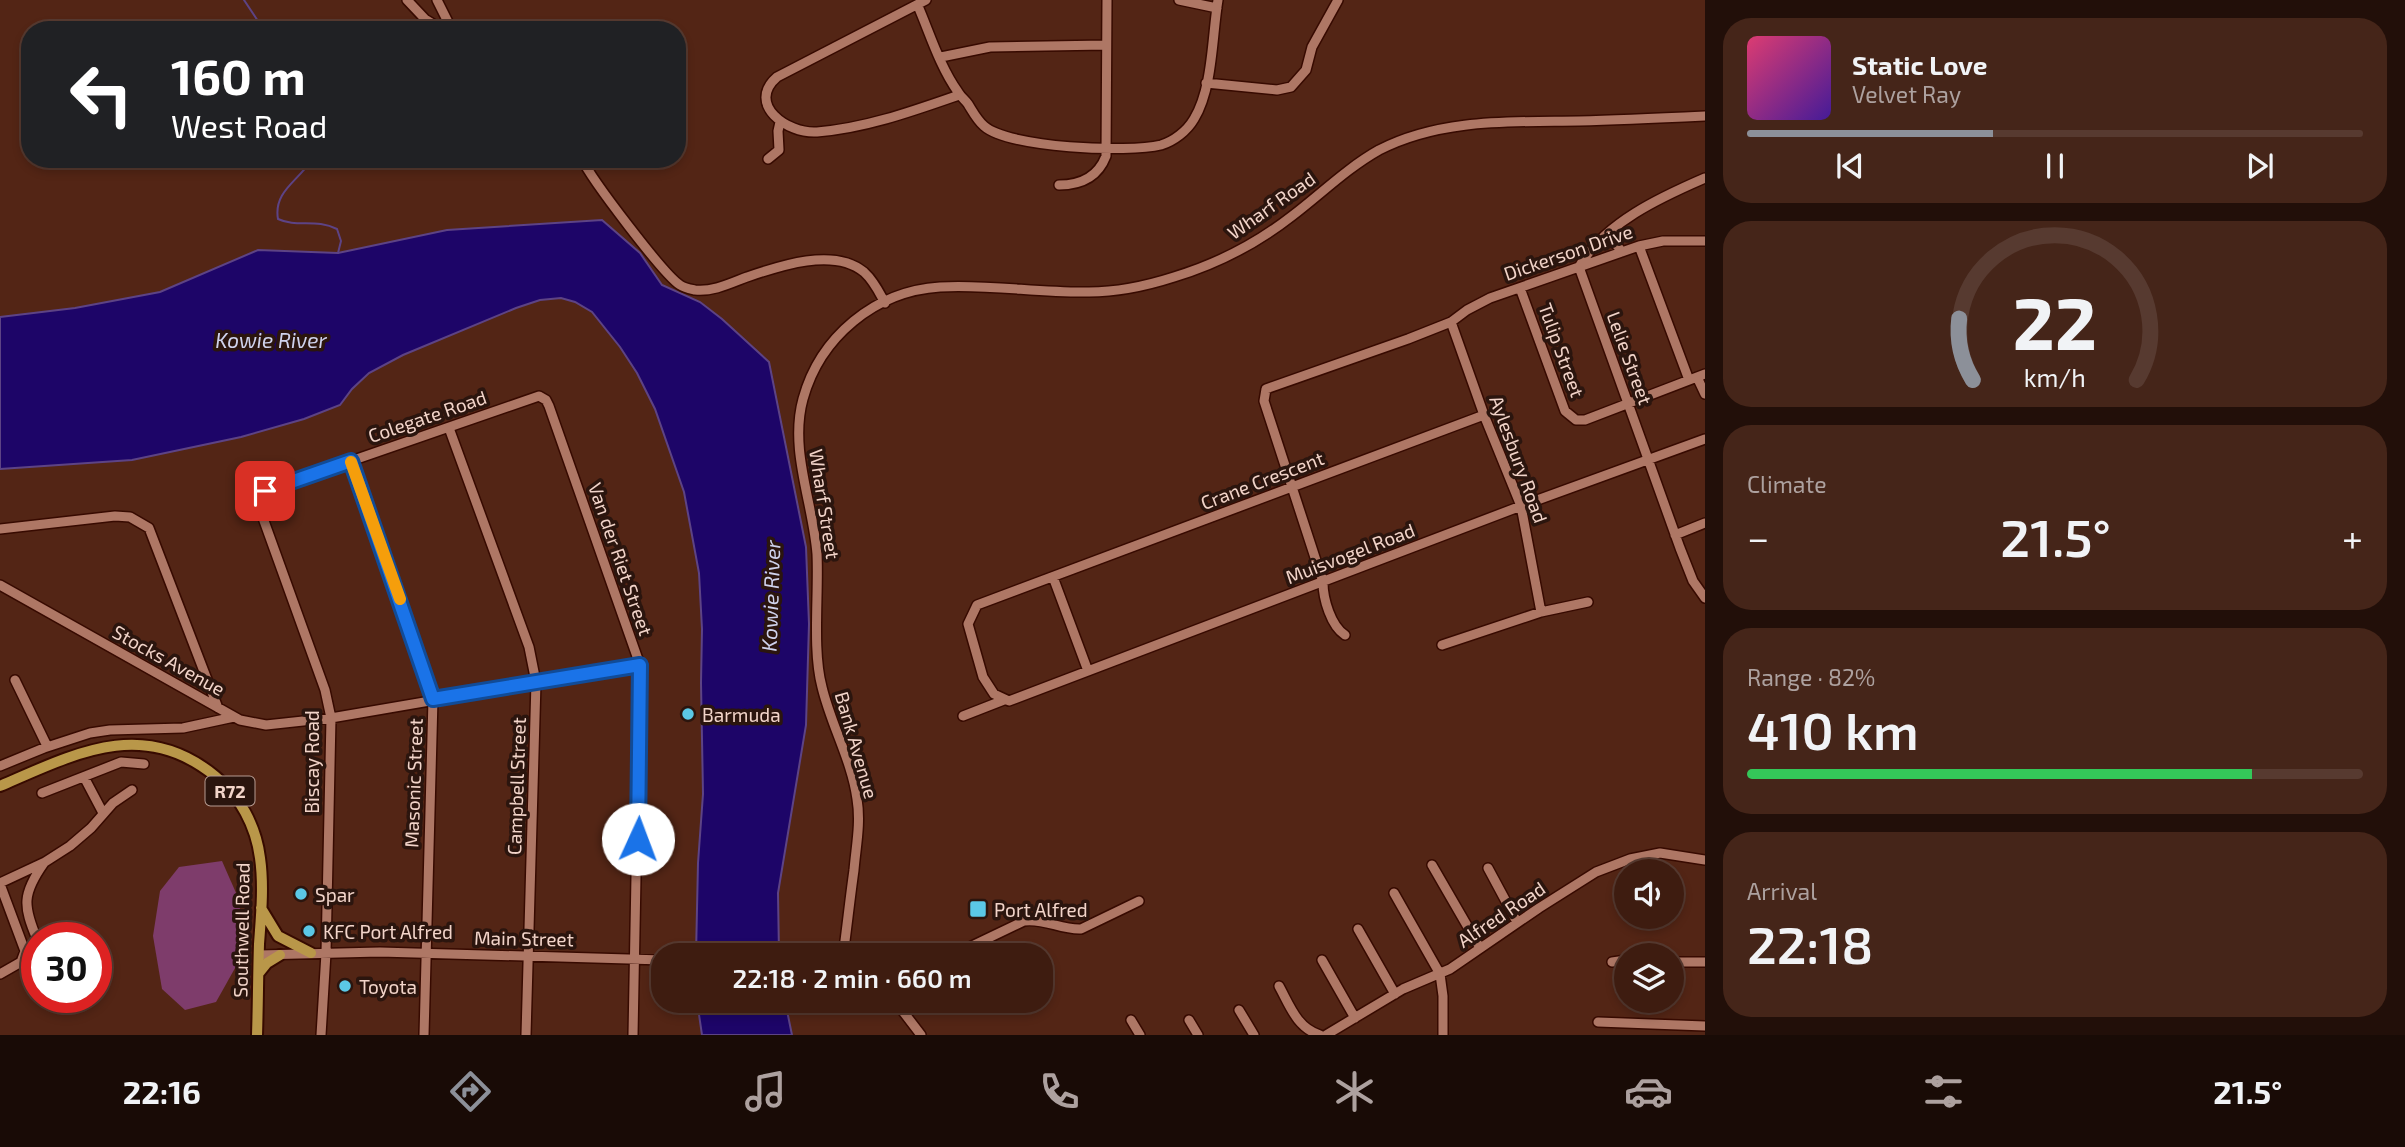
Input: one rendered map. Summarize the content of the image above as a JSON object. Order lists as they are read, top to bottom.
{
  "streets": {
    "main road": ["R72", "Southwell Road"],
    "street": [
      "Wharf Road",
      "Dickerson Drive",
      "Tulip Street",
      "Lelie Street",
      "Colegate Road",
      "Aylesbury Road",
      "Crane Crescent",
      "Wharf Street",
      "Muisvogel Road",
      "Van der Riet Street",
      "Stocks Avenue",
      "Bank Avenue",
      "Biscay Road",
      "Masonic Street",
      "Campbell Street",
      "Alfred Road",
      "Main Street"
    ]
  },
  "crossings": [
    ["Wharf Road", "Wharf Street"],
    ["Dickerson Drive", "Tulip Street"],
    ["Dickerson Drive", "Lelie Street"],
    ["Dickerson Drive", "Aylesbury Road"],
    ["Dickerson Drive", "Crane Crescent"],
    ["Tulip Street", "Lelie Street"],
    ["Lelie Street", "Muisvogel Road"],
    ["Colegate Road", "Van der Riet Street"],
    ["Colegate Road", "Biscay Road"],
    ["Colegate Road", "Masonic Street"],
    ["Colegate Road", "Campbell Street"],
    ["Aylesbury Road", "Crane Crescent"],
    ["Aylesbury Road", "Muisvogel Road"],
    ["Crane Crescent", "Muisvogel Road"],
    ["Wharf Street", "Bank Avenue"],
    ["Van der Riet Street", "Stocks Avenue"],
    ["Van der Riet Street", "Main Street"],
    ["Stocks Avenue", "Biscay Road"],
    ["Stocks Avenue", "Masonic Street"],
    ["Stocks Avenue", "Campbell Street"],
    ["Biscay Road", "Main Street"],
    ["Masonic Street", "Main Street"],
    ["Campbell Street", "Main Street"],
    ["Southwell Road", "Main Street"]
  ],
  "water": ["Kowie River"],
  "places": {
    "other": [
      "Barmuda",
      "Spar",
      "KFC Port Alfred",
      "Toyota"
    ],
    "transit": ["Port Alfred"]
  },
  "page": {
    "turn": ["160 m", "West Road"],
    "song": ["Static Love", "Velvet Ray"],
    "tile": [
      "Climate",
      ["Range · 82%", "410 km"],
      ["Arrival", "22:18"]
    ],
    "heat": ["−", "21.5°", "+"],
    "limit": "30",
    "trip": "22:18 · 2 min · 660 m",
    "tabs": ["22:16", "21.5°"],
    "gauge": ["22", "km/h"]
  }
}
